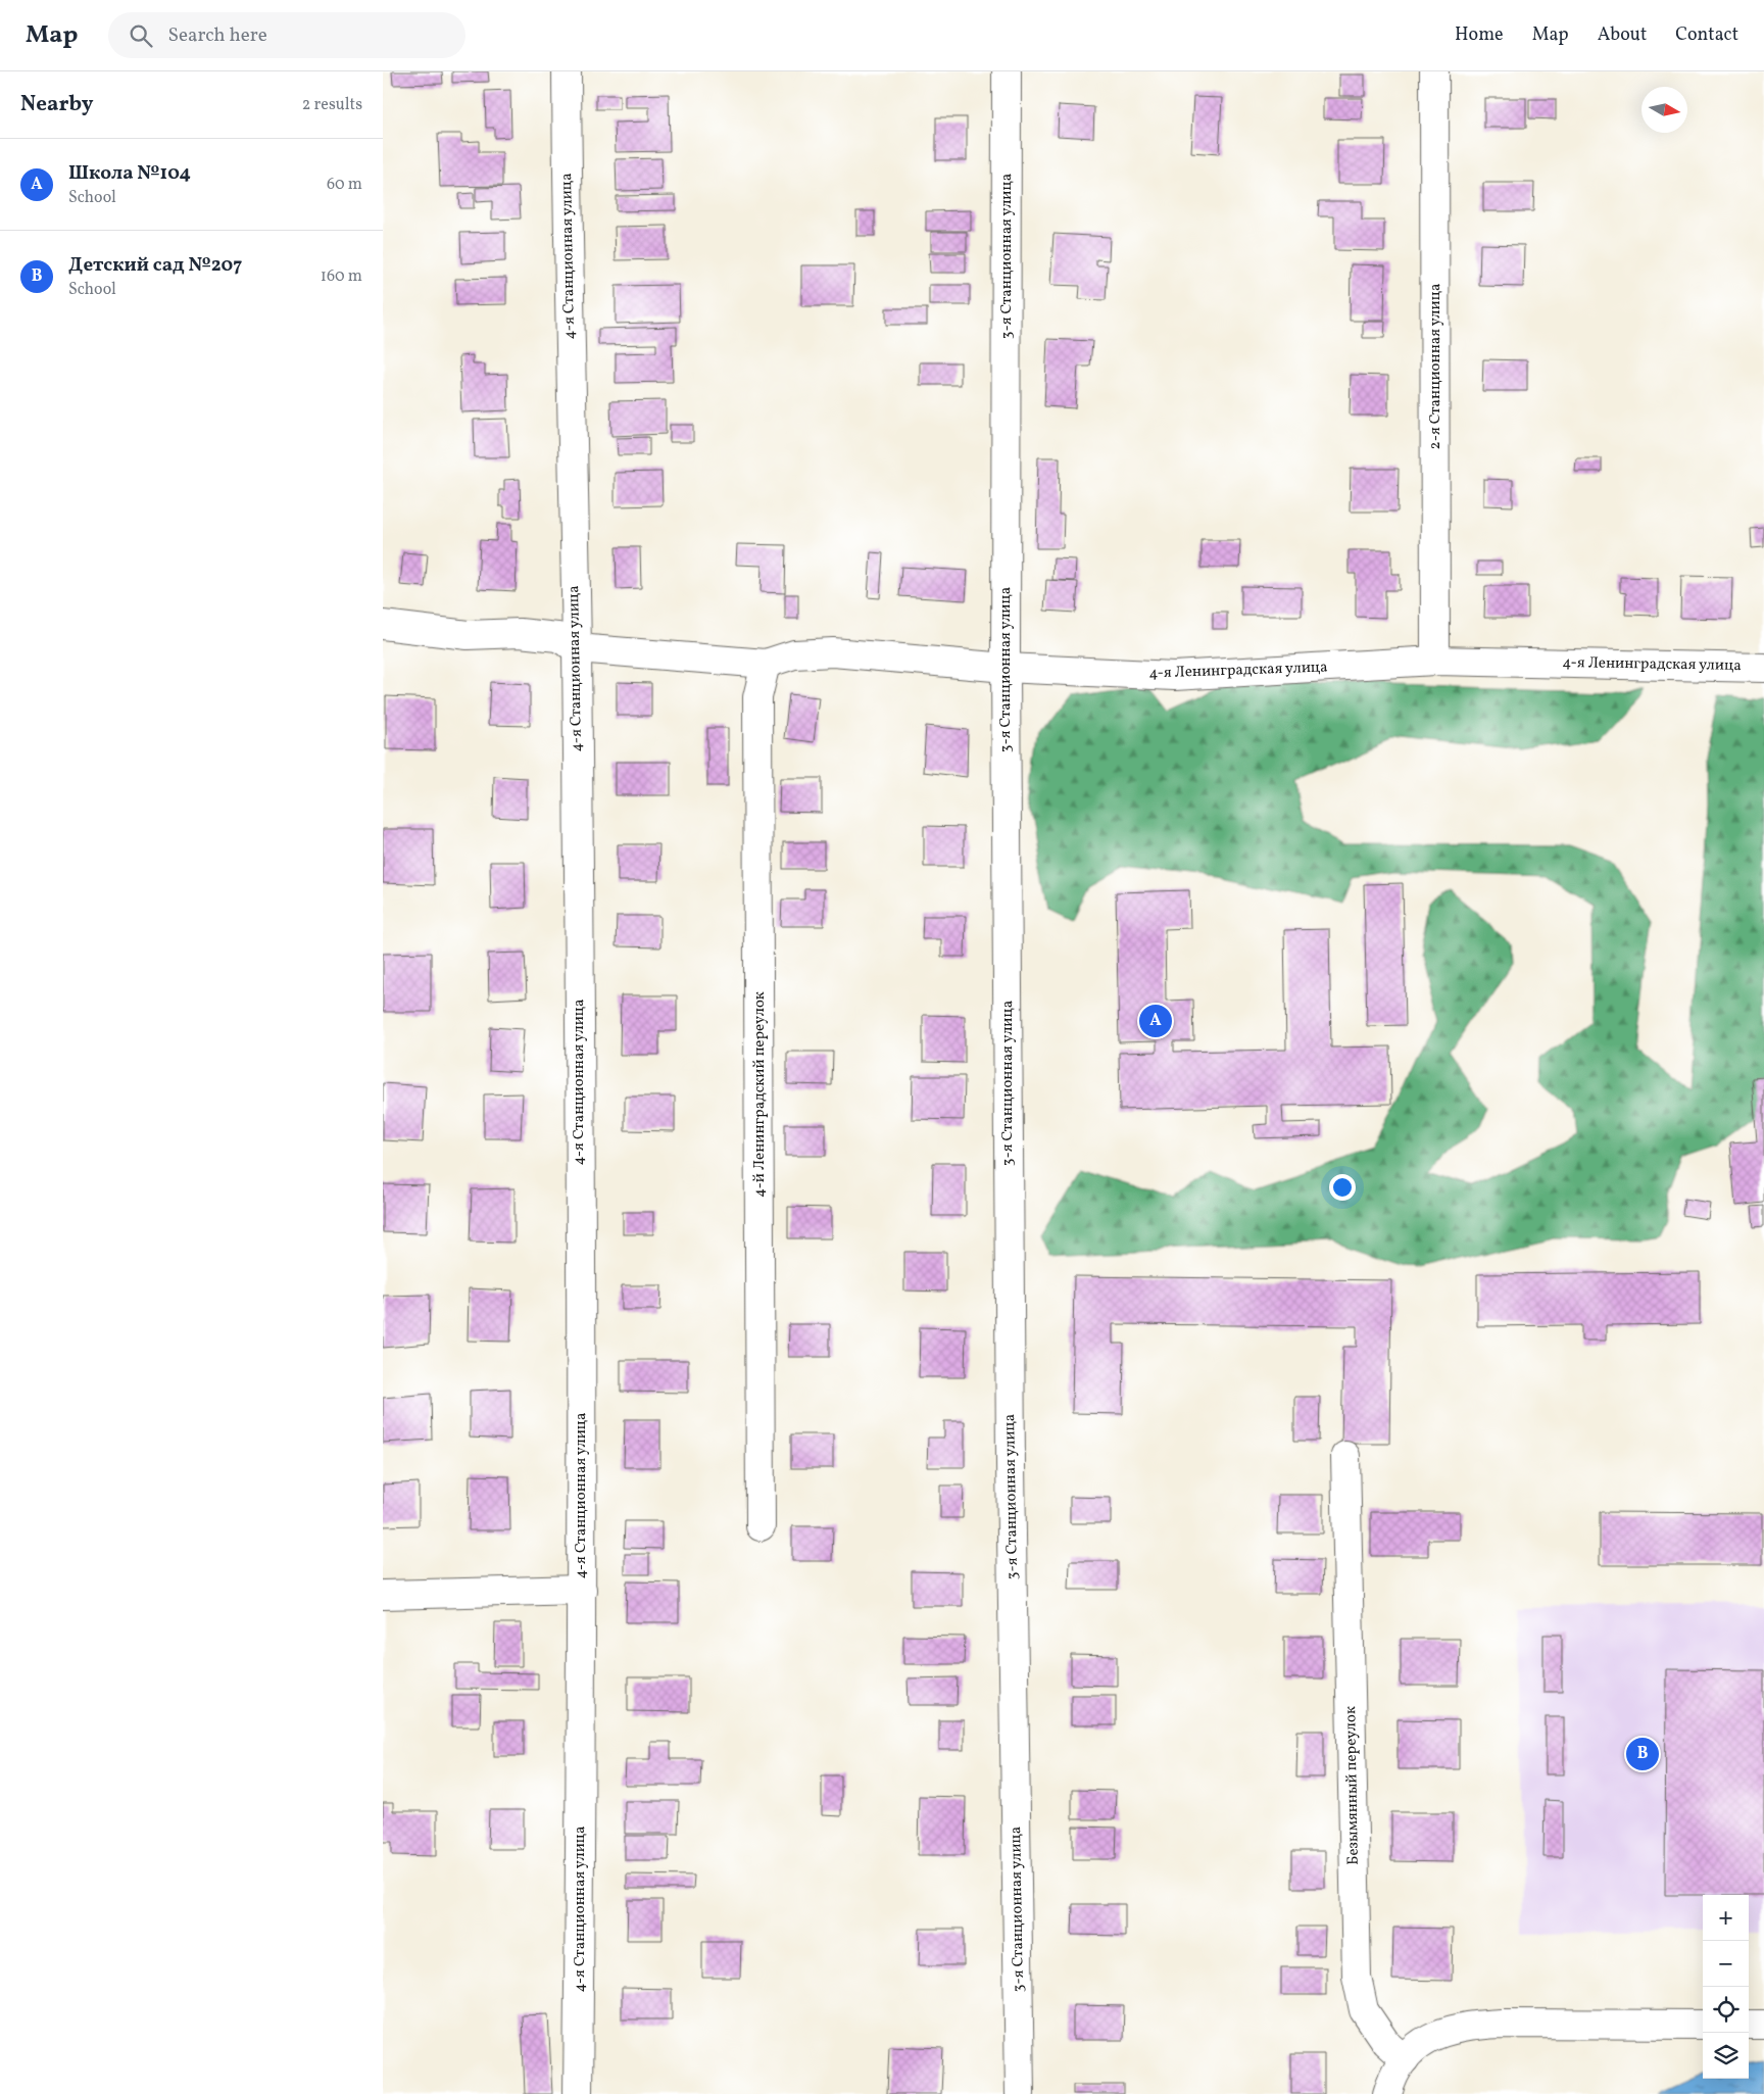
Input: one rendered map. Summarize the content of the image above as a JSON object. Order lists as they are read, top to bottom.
{
  "streets": {
    "street": [
      "4-я Станционная улица",
      "3-я Станционная улица",
      "2-я Станционная улица",
      "4-я Ленинградская улица",
      "4-й Ленинградский переулок",
      "Безымянный переулок"
    ]
  },
  "crossings": [
    ["4-я Станционная улица", "4-я Ленинградская улица"],
    ["3-я Станционная улица", "4-я Ленинградская улица"],
    ["2-я Станционная улица", "4-я Ленинградская улица"],
    ["4-я Ленинградская улица", "4-й Ленинградский переулок"]
  ],
  "north": "right",
  "page": {
    "header": "Map",
    "search": "Search here",
    "nav": [
      "Home",
      "Map",
      "About",
      "Contact"
    ],
    "heading": ["Nearby", "2 results"],
    "list": [
      {
        "mark": "A",
        "name": "Школа №104",
        "note": "School",
        "value": "60 m"
      },
      {
        "mark": "B",
        "name": "Детский сад №207",
        "note": "School",
        "value": "160 m"
      }
    ],
    "pins": ["A", "B"],
    "map_buttons": ["+", "−"]
  }
}
